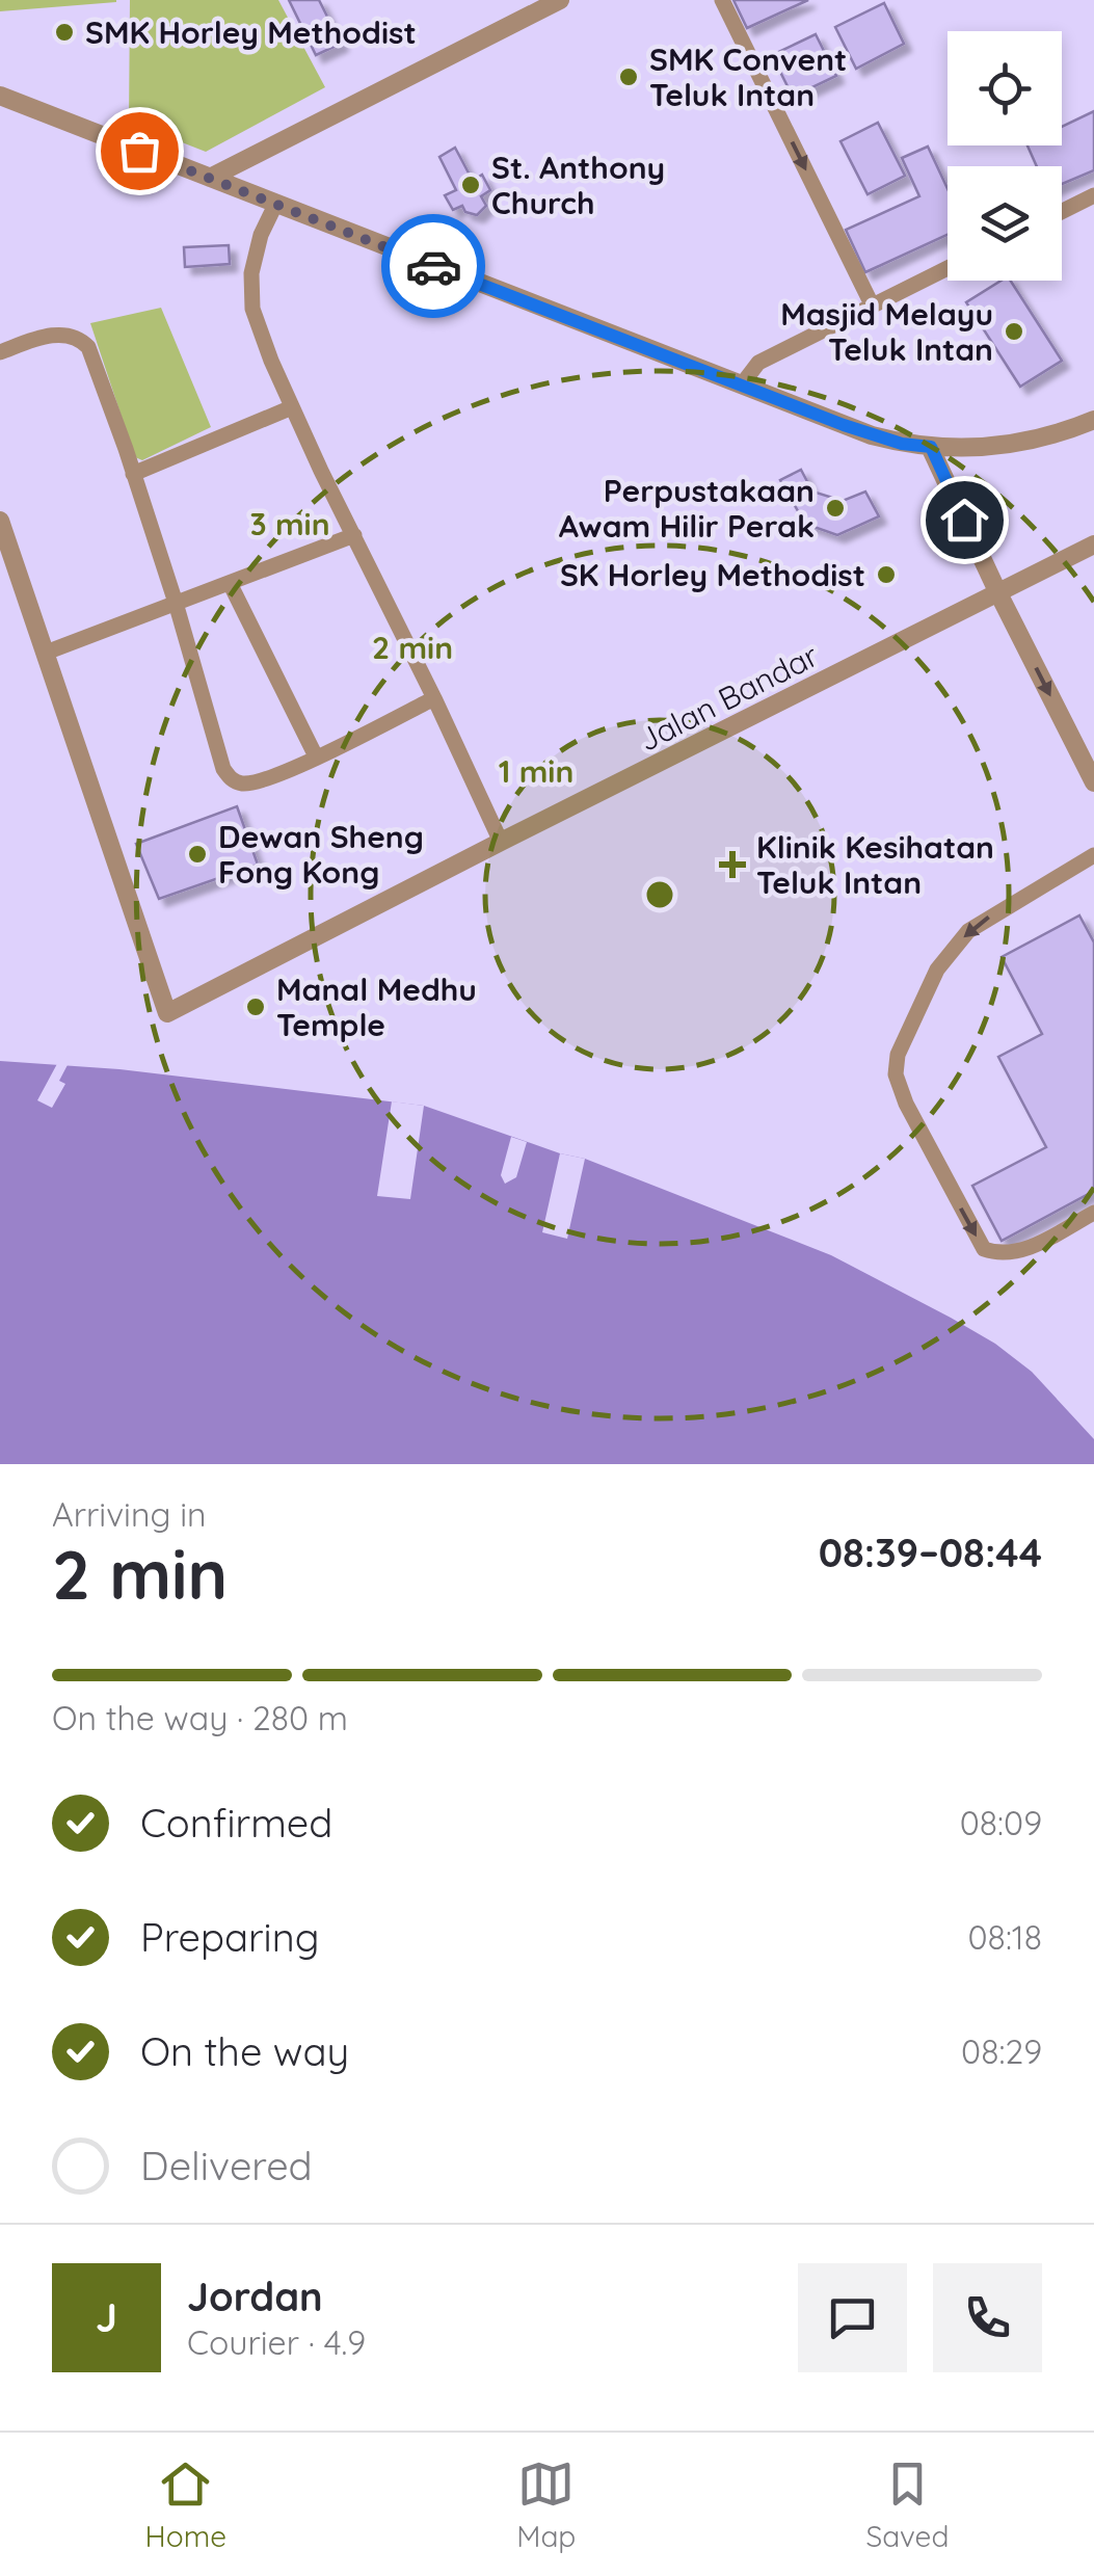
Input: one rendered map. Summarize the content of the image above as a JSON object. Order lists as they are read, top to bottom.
{
  "streets": {
    "street": ["Jalan Bandar"]
  },
  "places": {
    "other": [
      "SMK Horley Methodist",
      "SMK Convent Teluk Intan",
      "St. Anthony Church",
      "Masjid Melayu Teluk Intan",
      "Perpustakaan Awam Hilir Perak",
      "SK Horley Methodist",
      "Dewan Sheng Fong Kong",
      "Manal Medhu Temple"
    ],
    "health": ["Klinik Kesihatan Teluk Intan"]
  },
  "page": {
    "heading": ["2 min", "Arriving in", "08:39–08:44"],
    "panel": ["Jordan", "Courier · 4.9"],
    "bar": "On the way · 280 m",
    "list": [
      ["Confirmed", "08:09"],
      ["Preparing", "08:18"],
      ["On the way", "08:29"],
      "Delivered"
    ],
    "round": "J",
    "tabs": ["Home", "Map", "Saved"]
  },
  "rings": ["3 min", "2 min", "1 min"]
}
